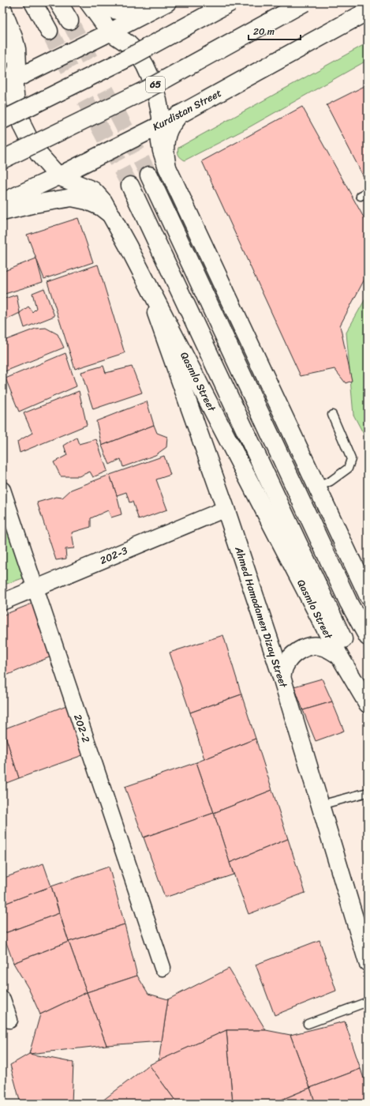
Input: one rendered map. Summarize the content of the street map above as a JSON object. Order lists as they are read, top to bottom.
{
  "streets": {
    "main road": [
      "65",
      "Kurdistan Street",
      "Qasmlo Street",
      "Ahmed Hamadamen Dizay Street"
    ],
    "street": ["202-3", "202-2"]
  },
  "crossings": [
    ["Kurdistan Street", "Qasmlo Street"],
    ["Qasmlo Street", "Ahmed Hamadamen Dizay Street"],
    ["202-3", "Ahmed Hamadamen Dizay Street"],
    ["202-3", "202-2"]
  ],
  "scale_bar": "20 m"
}
